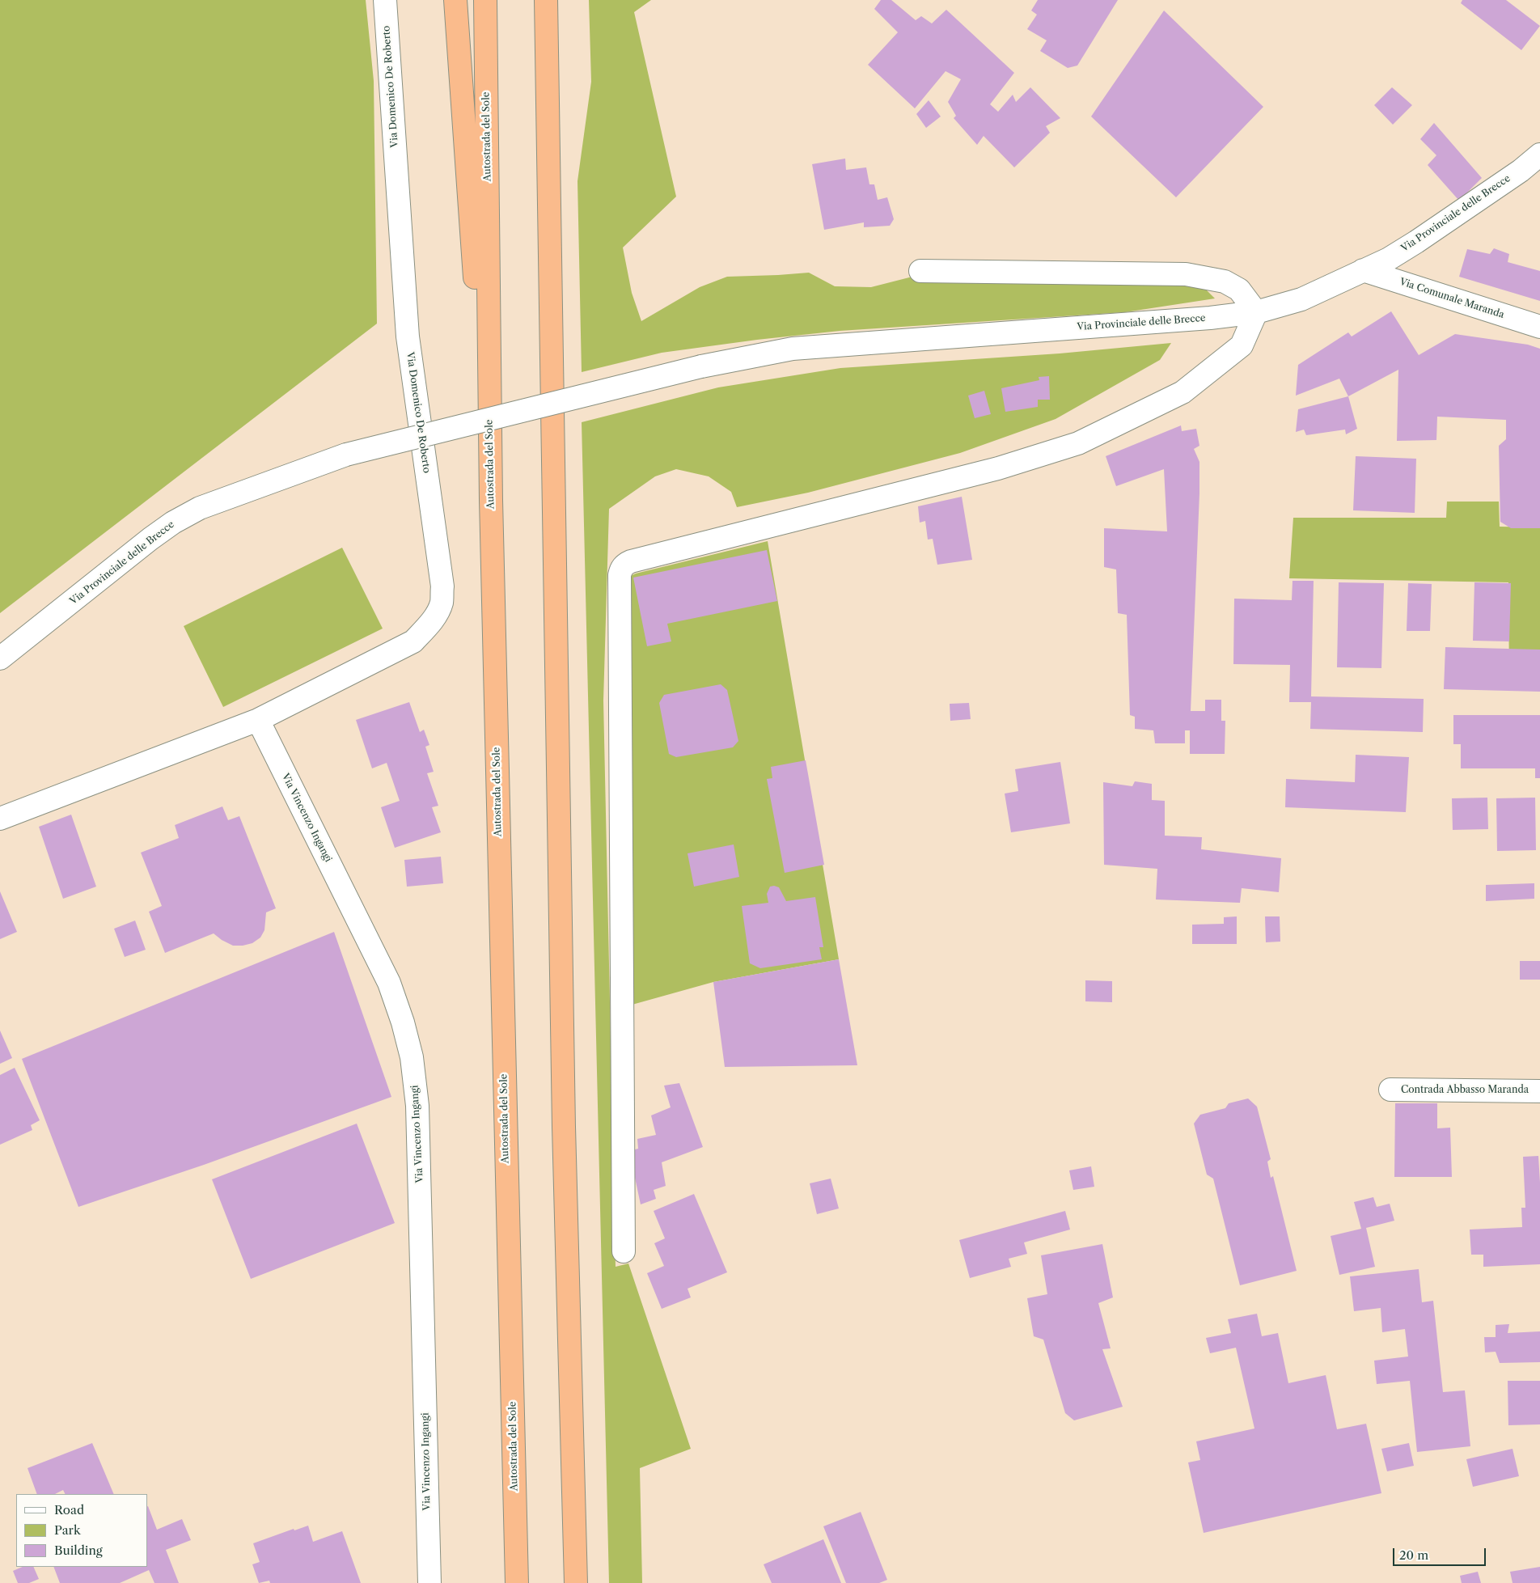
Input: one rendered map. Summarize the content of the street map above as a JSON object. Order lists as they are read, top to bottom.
{
  "streets": {
    "highway": ["Autostrada del Sole"],
    "street": [
      "Via Domenico De Roberto",
      "Via Provinciale delle Brecce",
      "Via Comunale Maranda",
      "Via Vincenzo Ingangi",
      "Contrada Abbasso Maranda"
    ]
  },
  "crossings": [
    ["Via Domenico De Roberto", "Via Vincenzo Ingangi"],
    ["Via Provinciale delle Brecce", "Via Comunale Maranda"]
  ],
  "legend": ["Road", "Park", "Building"],
  "scale_bar": "20 m"
}
